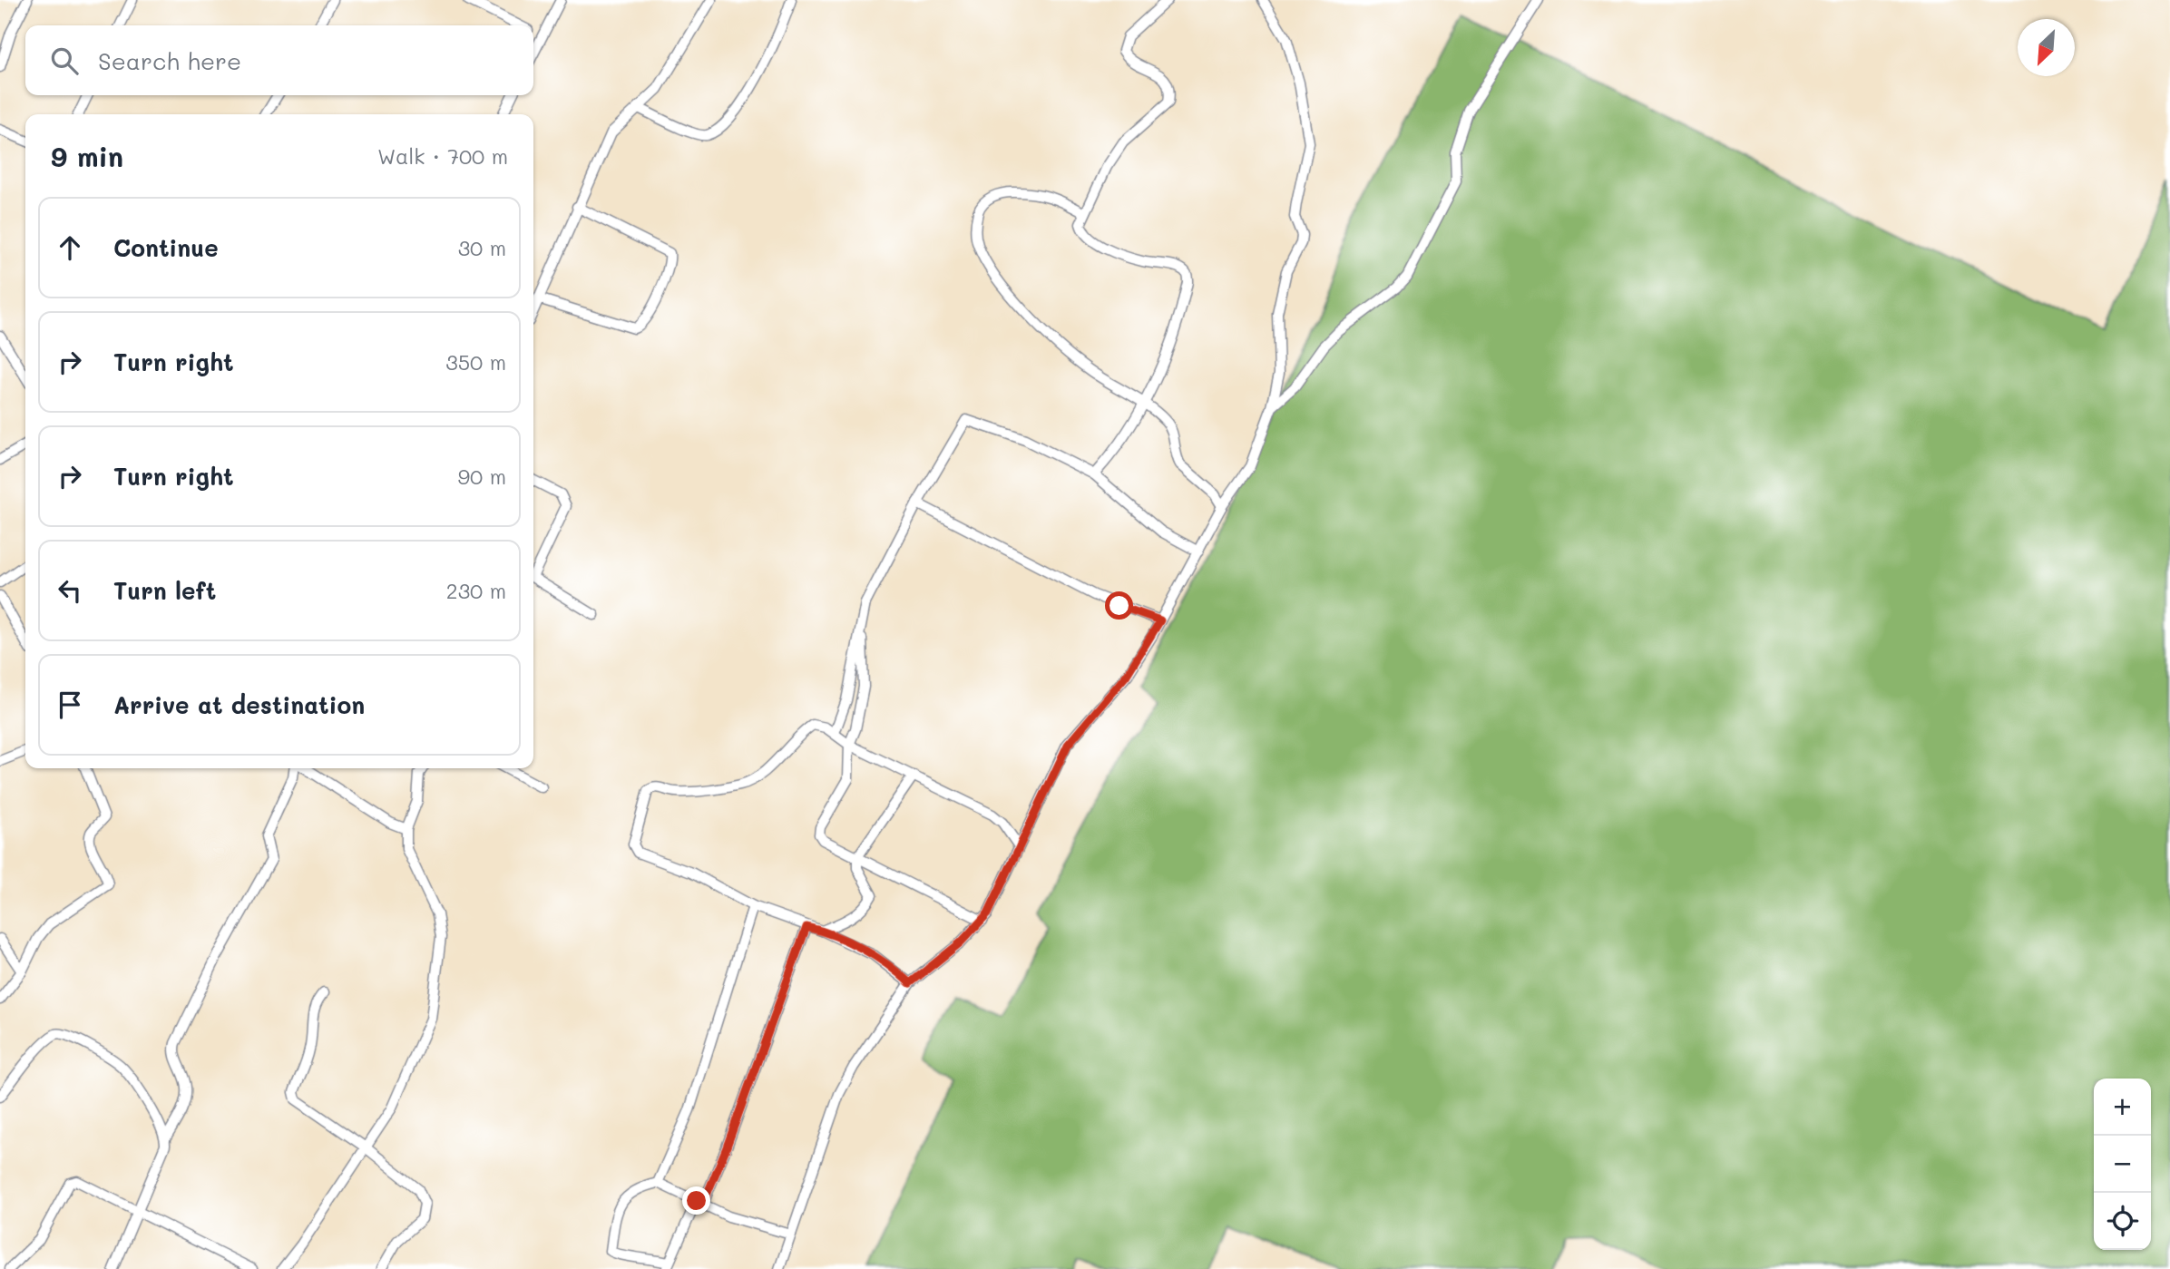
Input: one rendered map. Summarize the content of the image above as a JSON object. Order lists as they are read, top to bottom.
{
  "north": "bottom left",
  "page": {
    "search": "Search here",
    "heading": ["9 min", "Walk · 700 m"],
    "list": [
      ["Continue", "30 m"],
      ["Turn right", "350 m"],
      ["Turn right", "90 m"],
      ["Turn left", "230 m"],
      "Arrive at destination"
    ],
    "map_buttons": ["+", "−"]
  }
}
